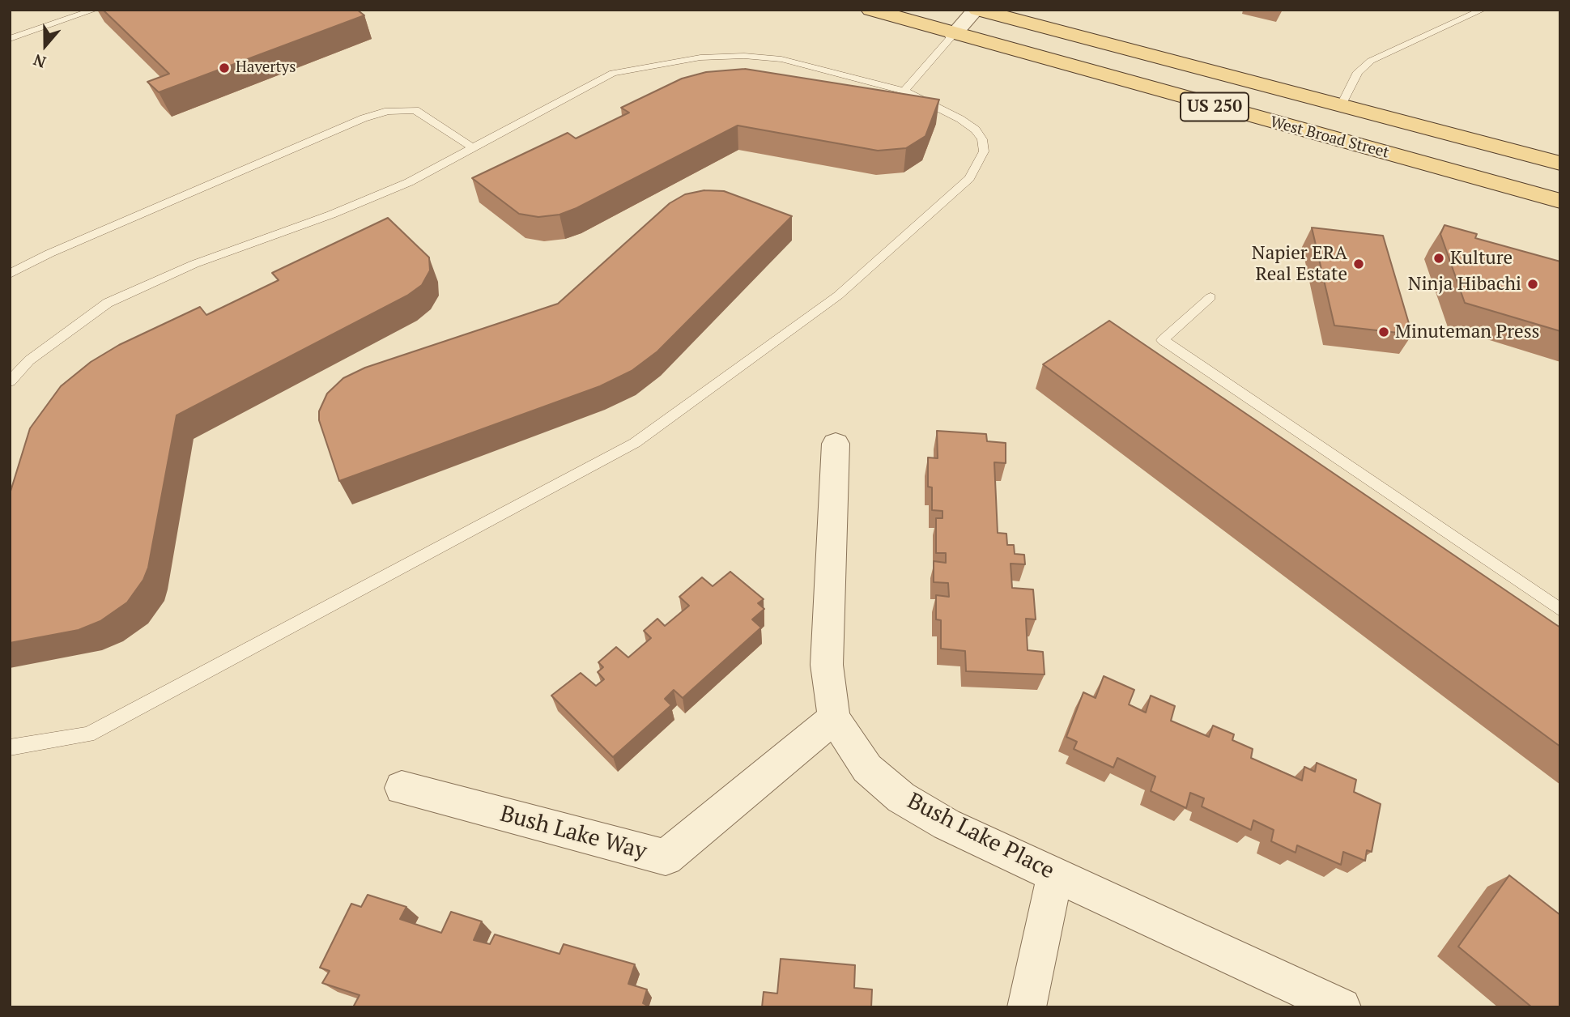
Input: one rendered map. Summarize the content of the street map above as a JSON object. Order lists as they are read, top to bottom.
{
  "streets": {
    "main road": ["US 250", "West Broad Street"],
    "street": ["Bush Lake Way", "Bush Lake Place"]
  },
  "crossings": [
    ["Bush Lake Way", "Bush Lake Place"]
  ],
  "places": [
    "Havertys",
    "Kulture",
    "Napier ERA Real Estate",
    "Ninja Hibachi",
    "Minuteman Press"
  ],
  "north": "bottom"
}
